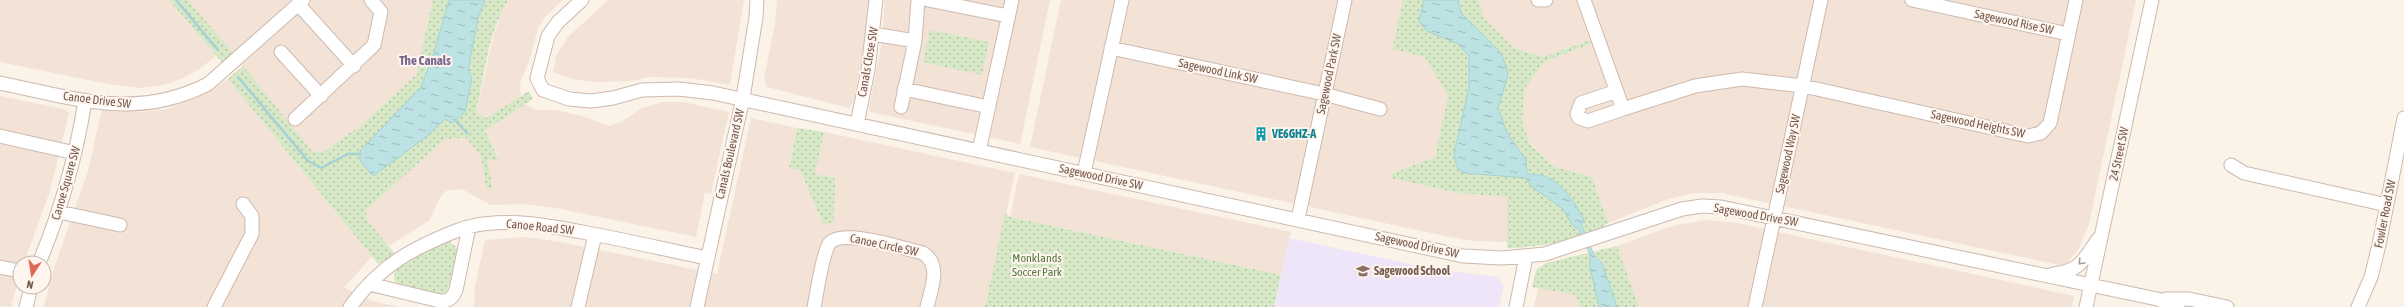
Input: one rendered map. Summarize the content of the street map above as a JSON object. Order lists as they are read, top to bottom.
{
  "streets": {
    "street": [
      "Sagewood Rise SW",
      "Canals Close SW",
      "Sagewood Link SW",
      "Sagewood Park SW",
      "Canoe Drive SW",
      "Sagewood Heights SW",
      "Canals Boulevard SW",
      "Sagewood Way SW",
      "24 Street SW",
      "Sagewood Drive SW",
      "Canoe Square SW",
      "Fowler Road SW",
      "Canoe Road SW",
      "Canoe Circle SW"
    ]
  },
  "crossings": [
    ["Sagewood Rise SW", "Sagewood Heights SW"],
    ["Canals Close SW", "Sagewood Drive SW"],
    ["Sagewood Link SW", "Sagewood Park SW"],
    ["Sagewood Park SW", "Sagewood Drive SW"],
    ["Canoe Drive SW", "Canoe Square SW"],
    ["Sagewood Heights SW", "Sagewood Way SW"],
    ["Canals Boulevard SW", "Sagewood Drive SW"],
    ["Canals Boulevard SW", "Canoe Road SW"],
    ["Sagewood Way SW", "Sagewood Drive SW"],
    ["24 Street SW", "Sagewood Drive SW"]
  ],
  "districts": ["The Canals"],
  "parks": ["Monklands Soccer Park"],
  "places": {
    "building": ["VE6GHZ-A"],
    "school or university": ["Sagewood School"]
  },
  "north": "bottom"
}
